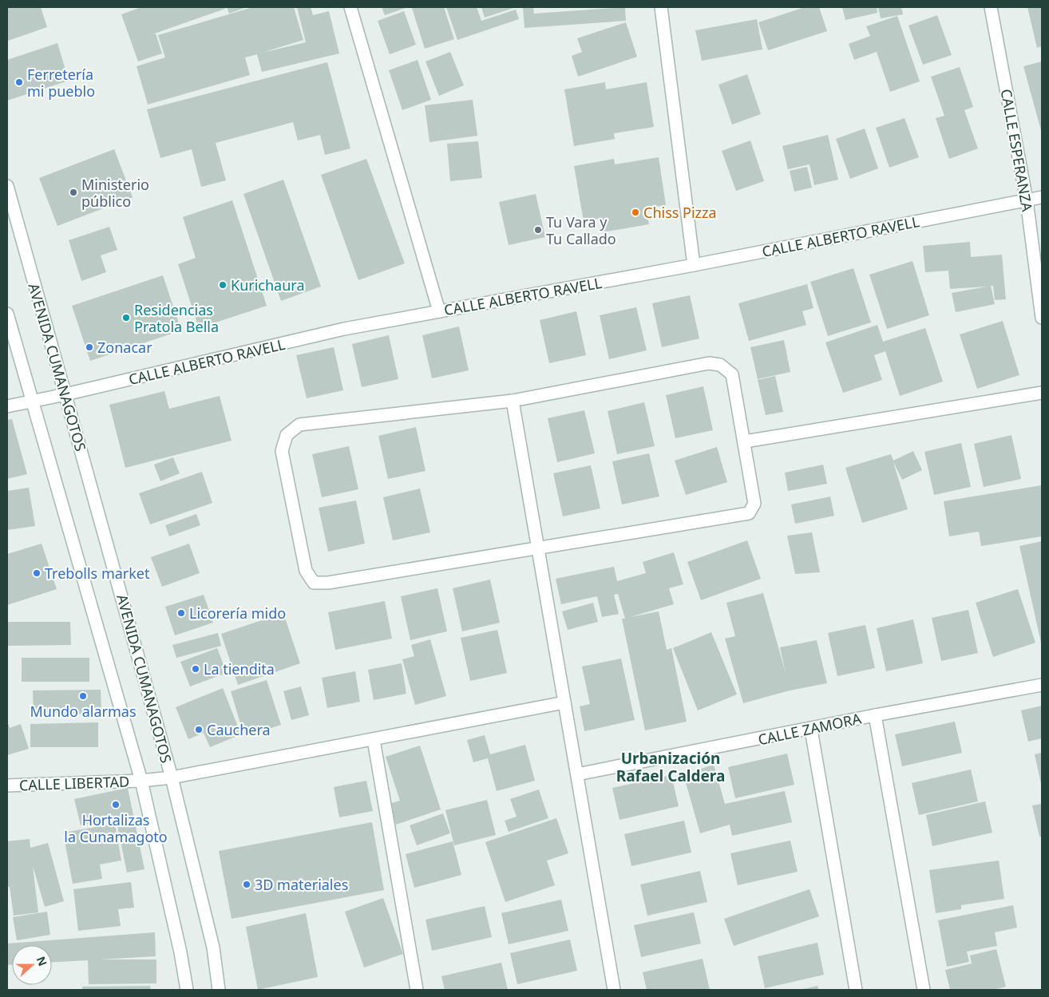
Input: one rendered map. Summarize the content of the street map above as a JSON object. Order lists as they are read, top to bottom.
{
  "streets": {
    "street": [
      "CALLE ESPERANZA",
      "CALLE ALBERTO RAVELL",
      "AVENIDA CUMANAGOTOS",
      "CALLE ZAMORA",
      "CALLE LIBERTAD"
    ]
  },
  "crossings": [
    ["CALLE ESPERANZA", "CALLE ALBERTO RAVELL"],
    ["CALLE ALBERTO RAVELL", "AVENIDA CUMANAGOTOS"],
    ["AVENIDA CUMANAGOTOS", "CALLE LIBERTAD"]
  ],
  "districts": ["Urbanización Rafael Caldera"],
  "places": [
    "Ferretería mi pueblo",
    "Ministerio público",
    "Chiss Pizza",
    "Tu Vara y Tu Callado",
    "Kurichaura",
    "Residencias Pratola Bella",
    "Zonacar",
    "Trebolls market",
    "Licorería mido",
    "La tiendita",
    "Mundo alarmas",
    "Cauchera",
    "Hortalizas la Cunamagoto",
    "3D materiales"
  ],
  "north": "right"
}
